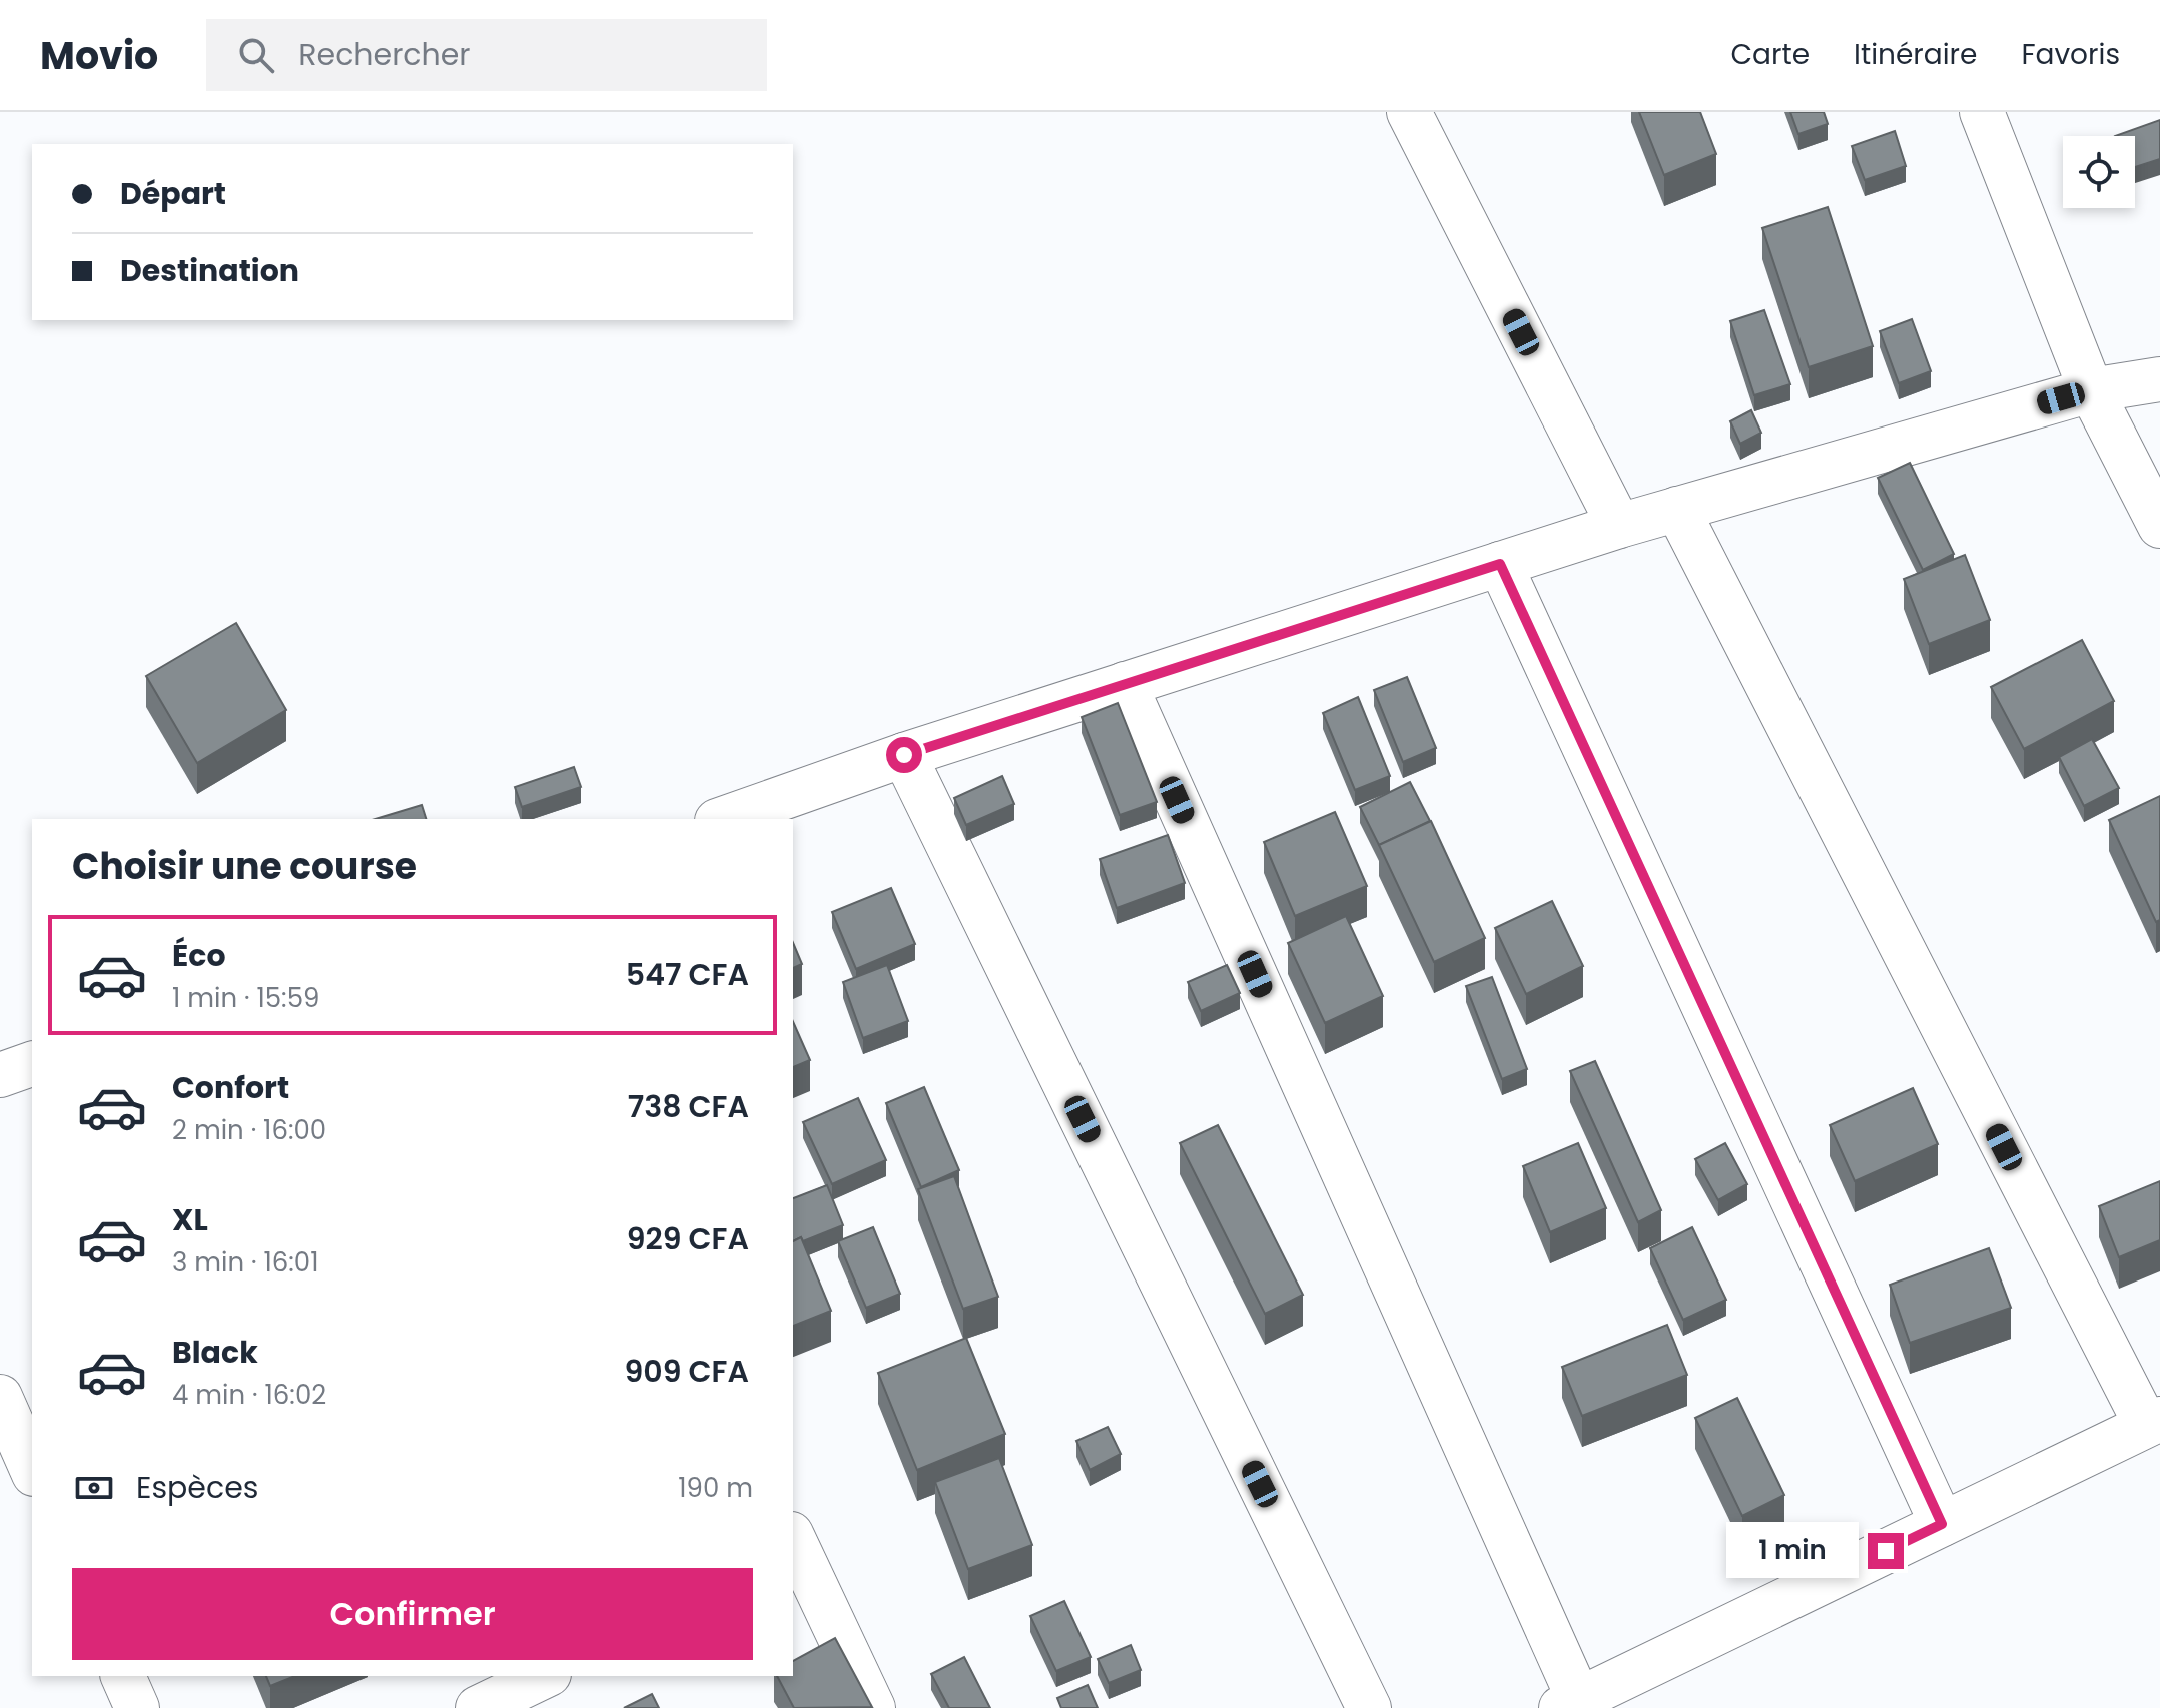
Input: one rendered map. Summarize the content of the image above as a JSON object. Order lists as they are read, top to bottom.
{
  "page": {
    "header": "Movio",
    "search": "Rechercher",
    "nav": ["Carte", "Itinéraire", "Favoris"],
    "banner": ["Départ", "Destination"],
    "heading": "Choisir une course",
    "list": [
      {
        "name": "Éco",
        "note": "1 min · 15:59",
        "value": "547 CFA"
      },
      {
        "name": "Confort",
        "note": "2 min · 16:00",
        "value": "738 CFA"
      },
      {
        "name": "XL",
        "note": "3 min · 16:01",
        "value": "929 CFA"
      },
      {
        "name": "Black",
        "note": "4 min · 16:02",
        "value": "909 CFA"
      }
    ],
    "pay": ["Espèces", "190 m"],
    "bubble": "1 min",
    "buttons": "Confirmer"
  }
}
